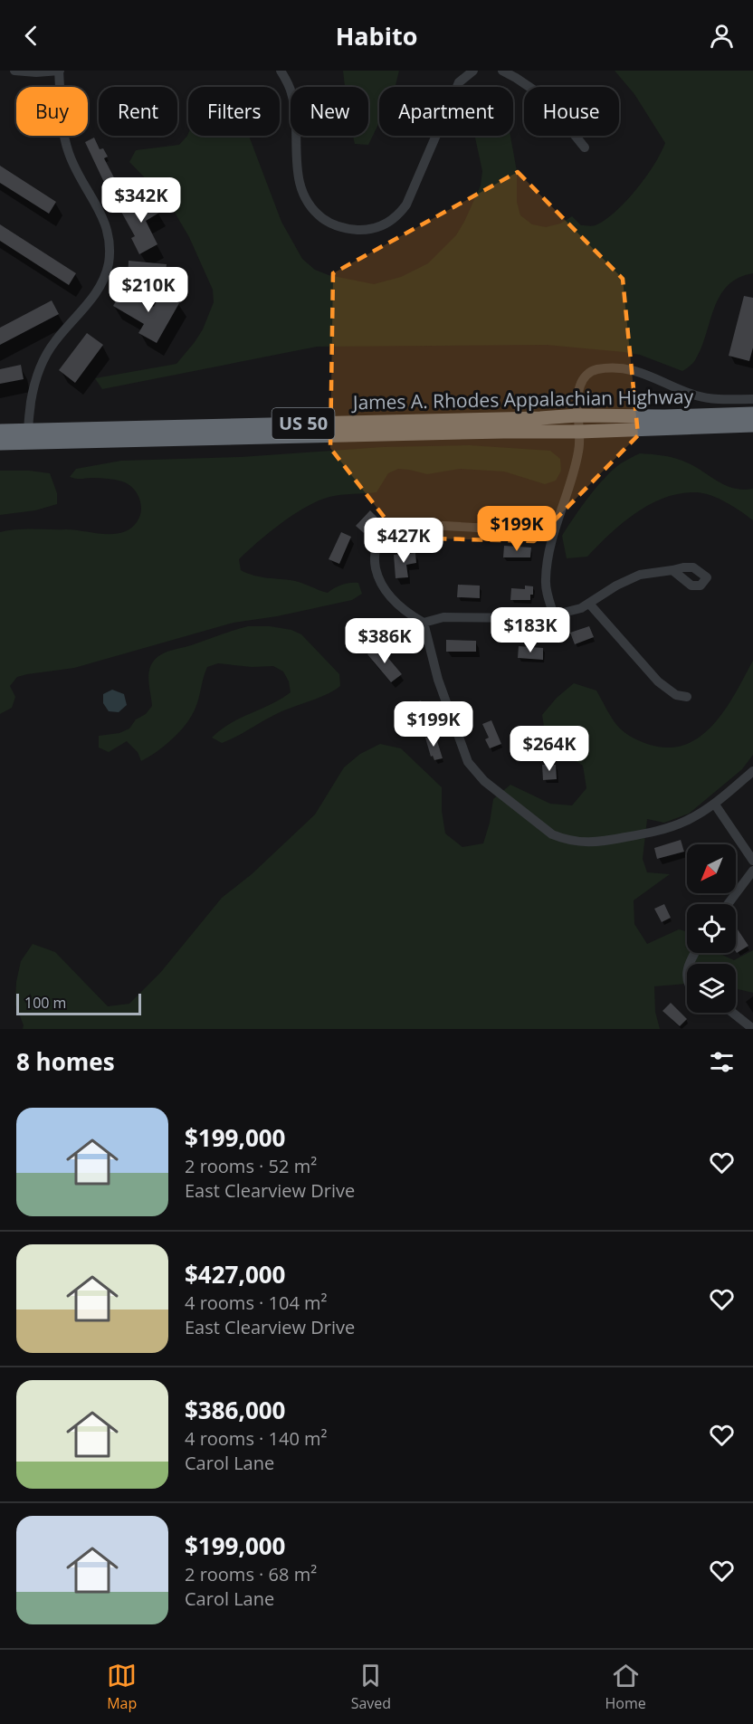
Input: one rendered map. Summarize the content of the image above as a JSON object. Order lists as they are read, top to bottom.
{
  "streets": {
    "highway": ["James A. Rhodes Appalachian Highway", "US 50"]
  },
  "scale_bar": "100 m",
  "north": "bottom left",
  "page": {
    "header": "Habito",
    "chip": [
      "Buy",
      "Rent",
      "Filters",
      "New",
      "Apartment",
      "House"
    ],
    "price": [
      "$342K",
      "$210K",
      "$199K",
      "$427K",
      "$183K",
      "$386K",
      "$199K",
      "$264K"
    ],
    "scale": "100 m",
    "heading": "8 homes",
    "list": [
      {
        "name": "$199,000",
        "note": "2 rooms · 52 m² · East Clearview Drive"
      },
      {
        "name": "$427,000",
        "note": "4 rooms · 104 m² · East Clearview Drive"
      },
      {
        "name": "$386,000",
        "note": "4 rooms · 140 m² · Carol Lane"
      },
      {
        "name": "$199,000",
        "note": "2 rooms · 68 m² · Carol Lane"
      }
    ],
    "tabs": ["Map", "Saved", "Home"]
  }
}
